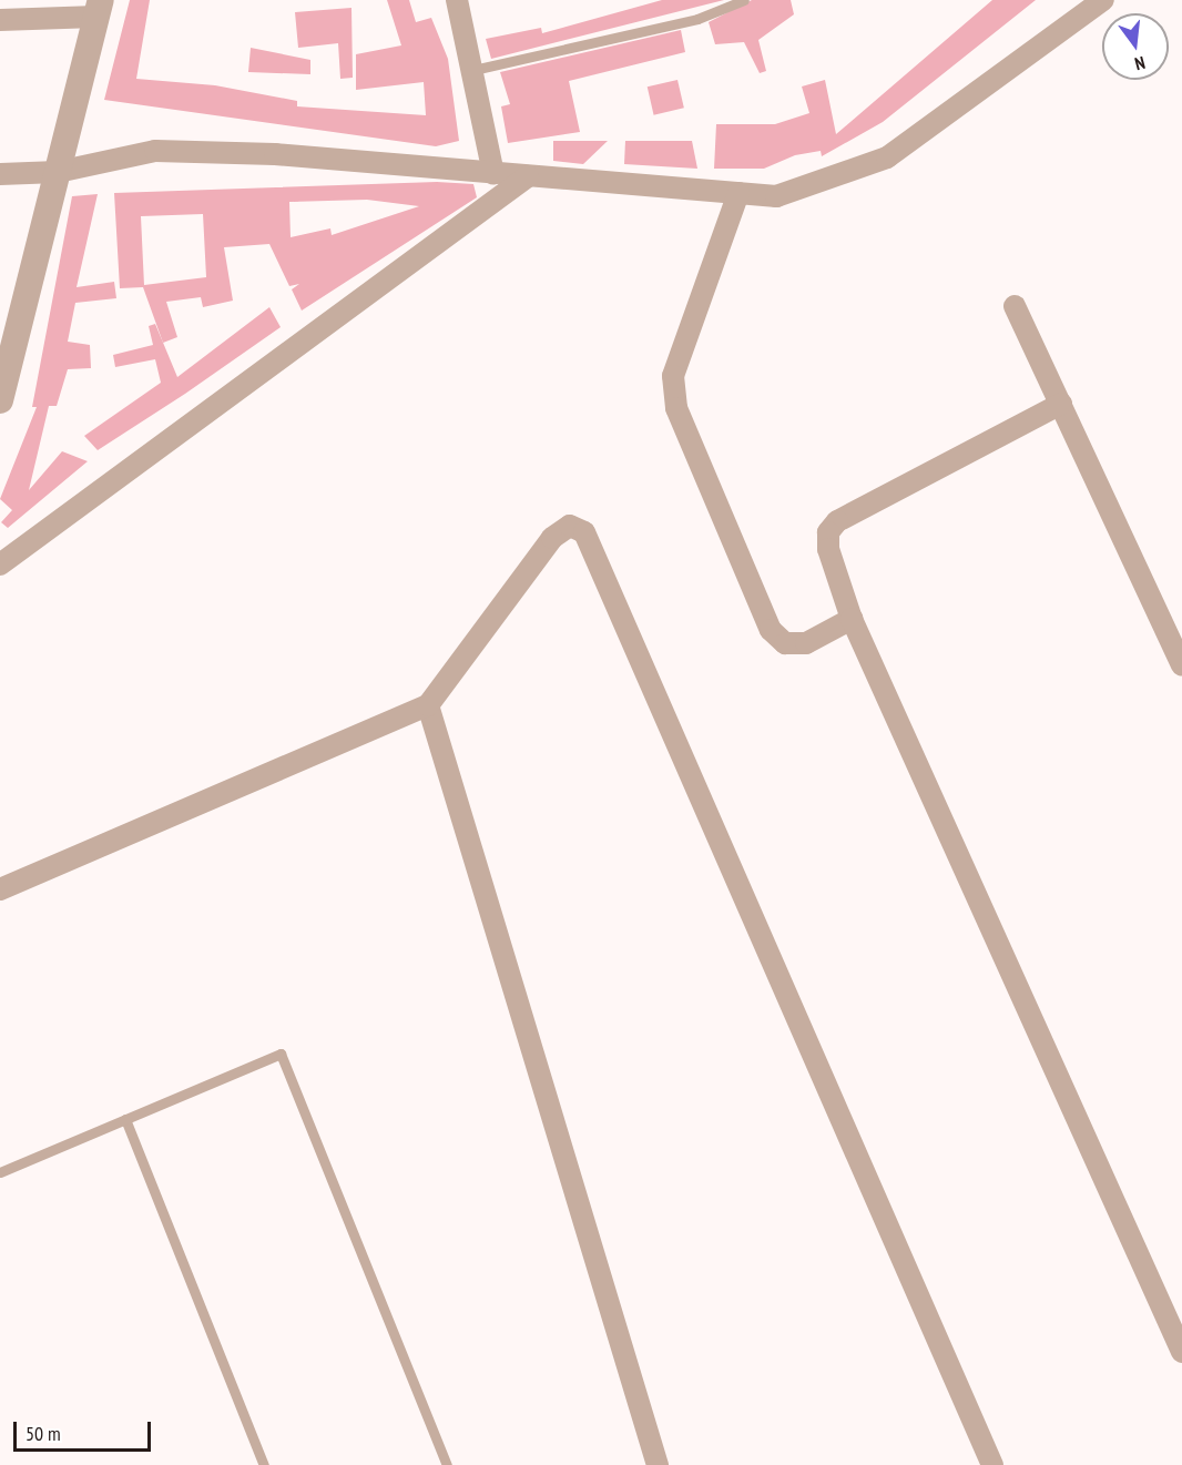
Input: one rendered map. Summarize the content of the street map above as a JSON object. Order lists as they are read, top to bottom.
{
  "scale_bar": "50 m",
  "north": "bottom"
}
